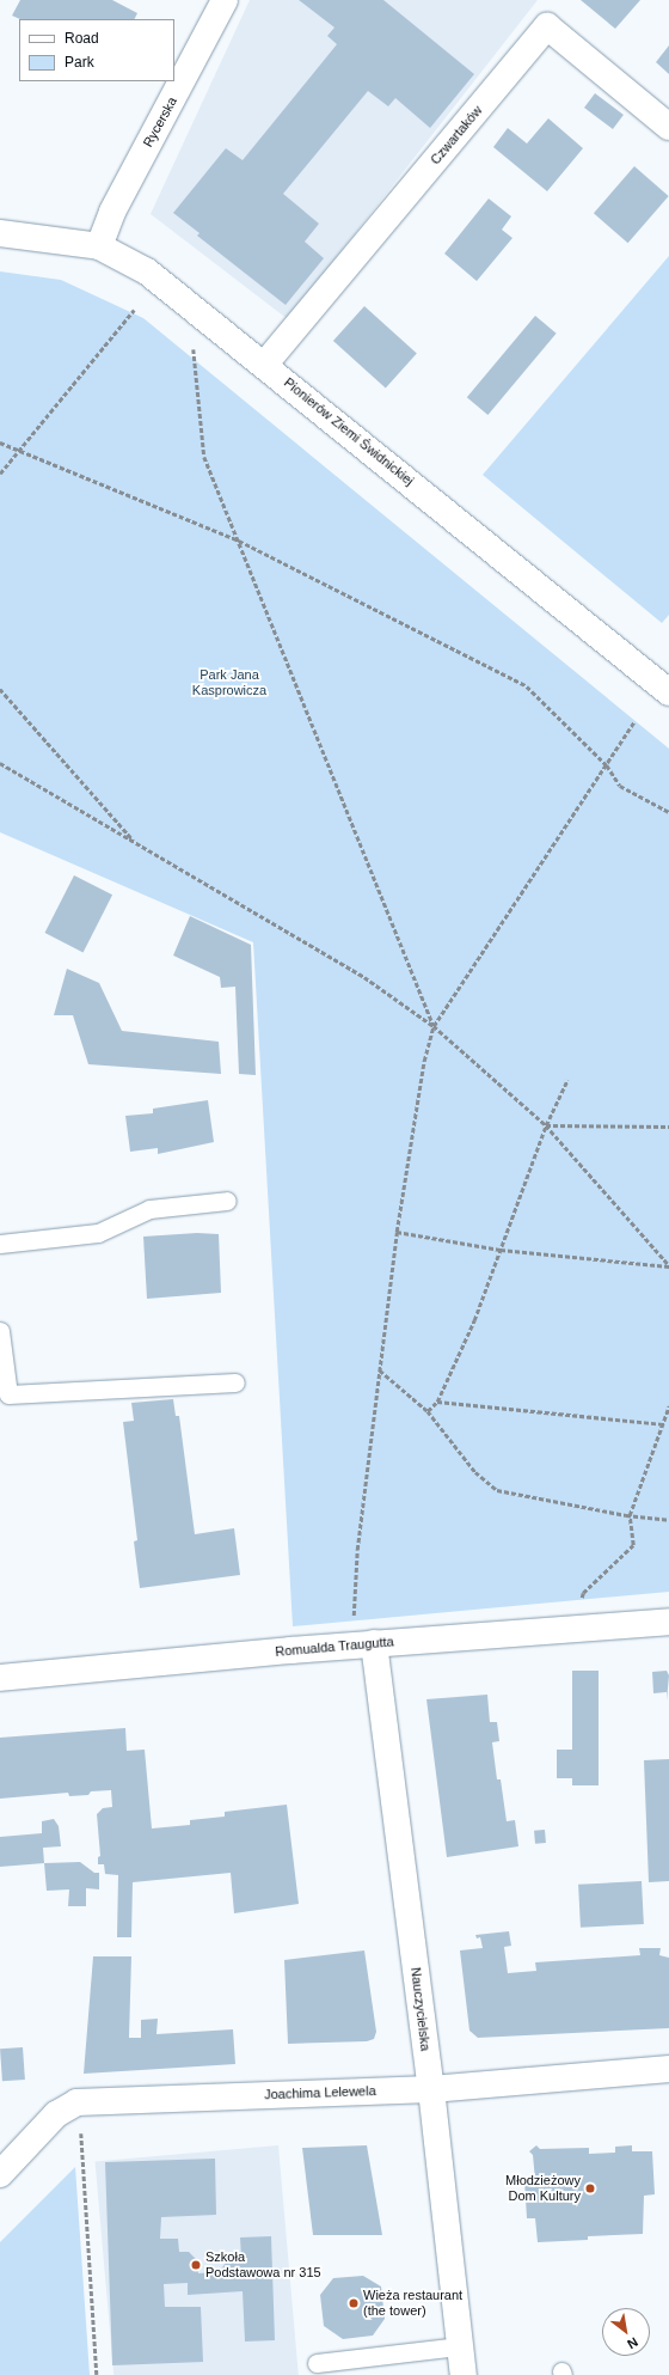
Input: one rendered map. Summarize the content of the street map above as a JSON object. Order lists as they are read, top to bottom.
{
  "streets": {
    "street": [
      "Rycerska",
      "Czwartaków",
      "Pionierów Ziemi Świdnickiej",
      "Romualda Traugutta",
      "Nauczycielska",
      "Joachima Lelewela"
    ]
  },
  "crossings": [
    ["Rycerska", "Pionierów Ziemi Świdnickiej"],
    ["Czwartaków", "Pionierów Ziemi Świdnickiej"],
    ["Romualda Traugutta", "Nauczycielska"],
    ["Nauczycielska", "Joachima Lelewela"]
  ],
  "parks": ["Park Jana Kasprowicza"],
  "places": ["Młodzieżowy Dom Kultury", "Szkoła Podstawowa nr 315", "Wieża restaurant (the tower)"],
  "legend": ["Road", "Park"],
  "north": "bottom right"
}
